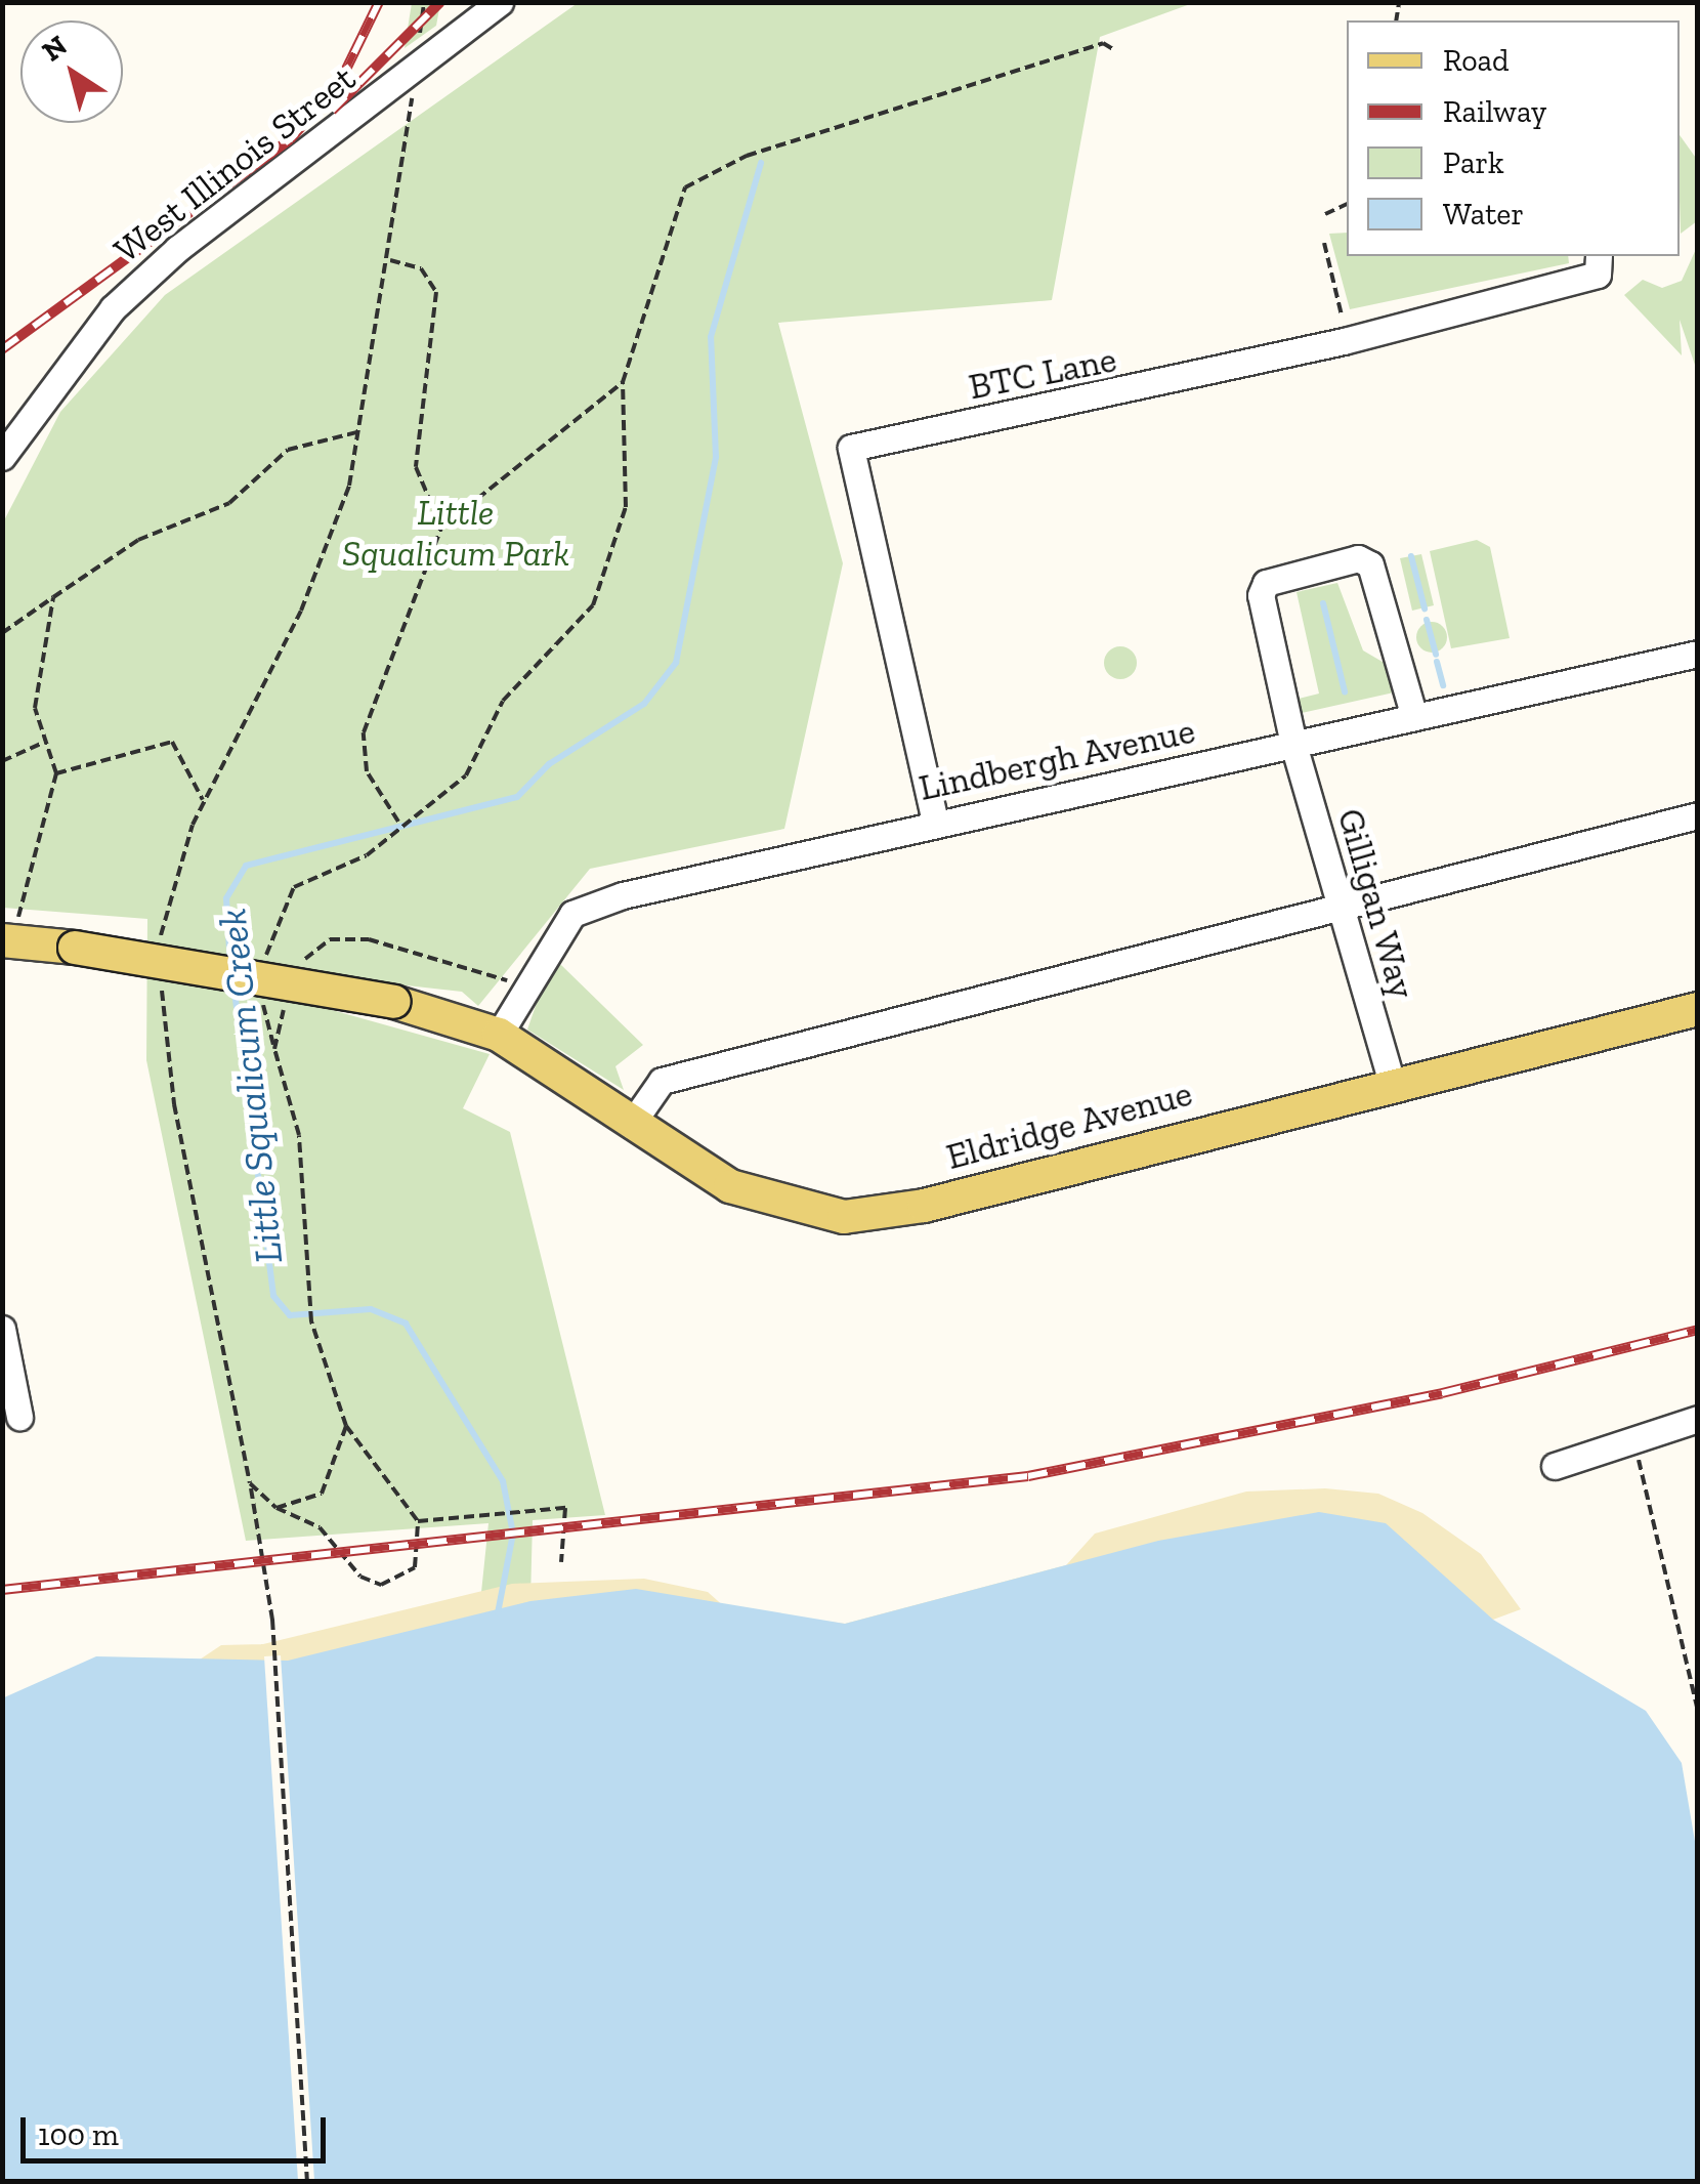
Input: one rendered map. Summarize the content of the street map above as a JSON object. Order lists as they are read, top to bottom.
{
  "streets": {
    "main road": ["Eldridge Avenue"],
    "street": [
      "West Illinois Street",
      "BTC Lane",
      "Lindbergh Avenue",
      "Gilligan Way"
    ]
  },
  "crossings": [
    ["BTC Lane", "Lindbergh Avenue"],
    ["Lindbergh Avenue", "Gilligan Way"],
    ["Lindbergh Avenue", "Eldridge Avenue"],
    ["Gilligan Way", "Eldridge Avenue"]
  ],
  "water": ["Little Squalicum Creek"],
  "parks": ["Little Squalicum Park"],
  "legend": [
    "Road",
    "Railway",
    "Park",
    "Water"
  ],
  "scale_bar": "100 m",
  "north": "top left"
}
